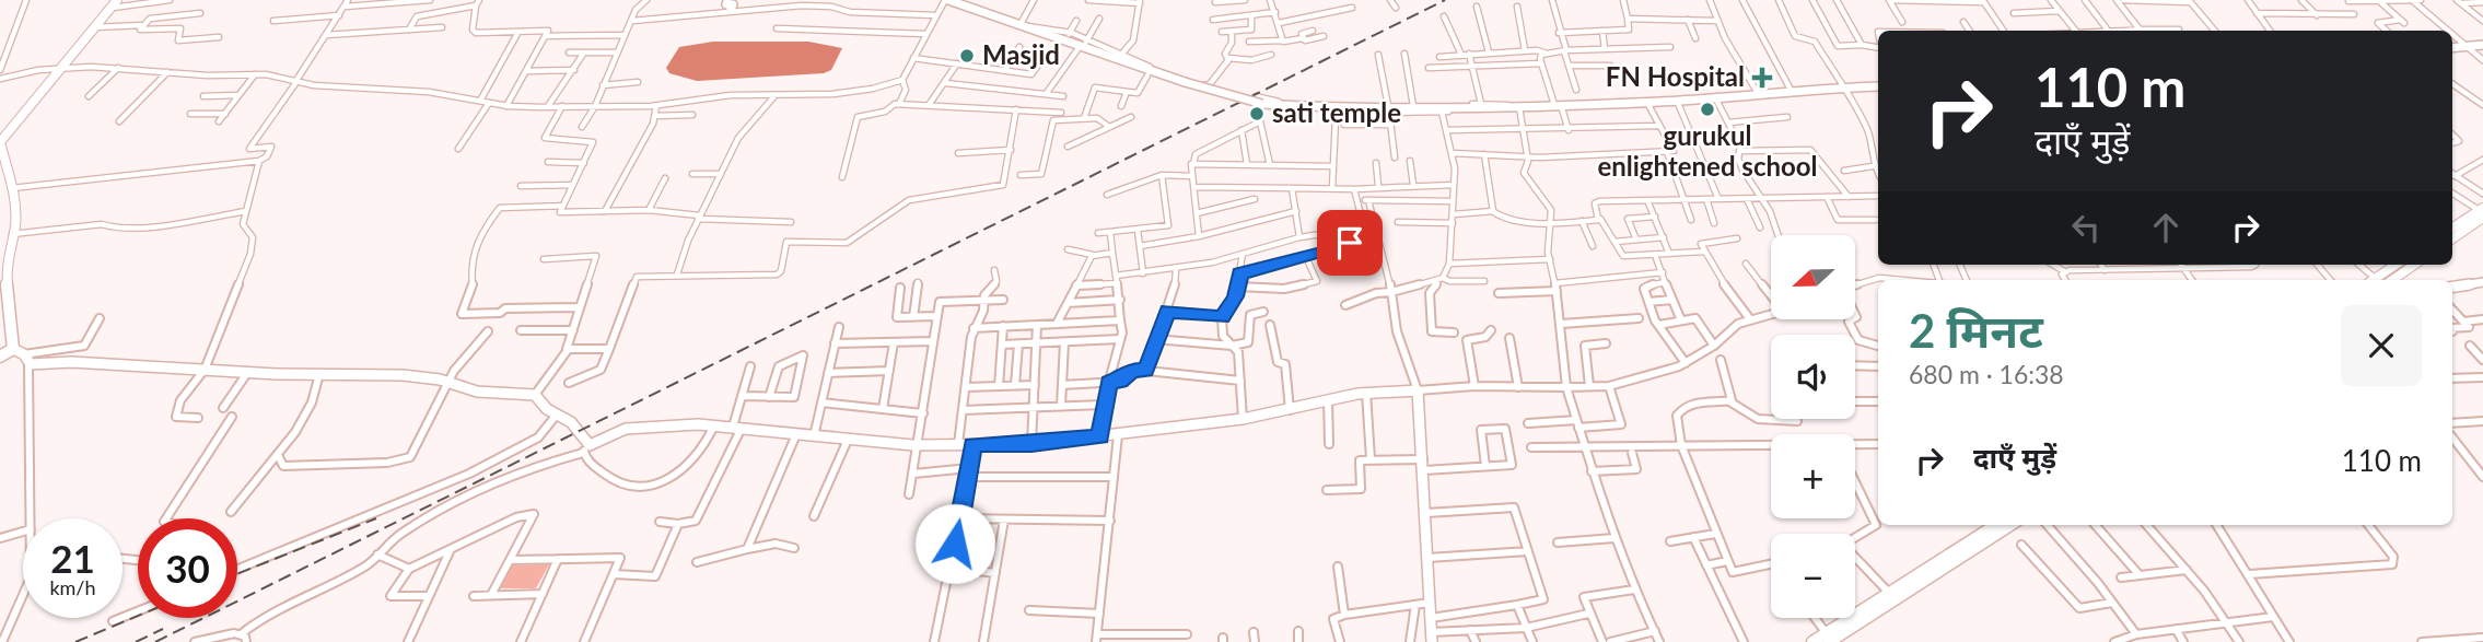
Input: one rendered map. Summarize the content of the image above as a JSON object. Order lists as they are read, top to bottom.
{
  "places": {
    "other": ["Masjid", "gurukul enlightened school", "sati temple"],
    "health": ["FN Hospital"]
  },
  "north": "left",
  "page": {
    "turn": ["110 m", "दाएँ मुड़ें"],
    "map_buttons": ["+", "−"],
    "heading": ["2 मिनट", "680 m · 16:38"],
    "list": [
      {
        "name": "दाएँ मुड़ें",
        "value": "110 m"
      }
    ],
    "speed": "21 km/h",
    "limit": "30"
  }
}
